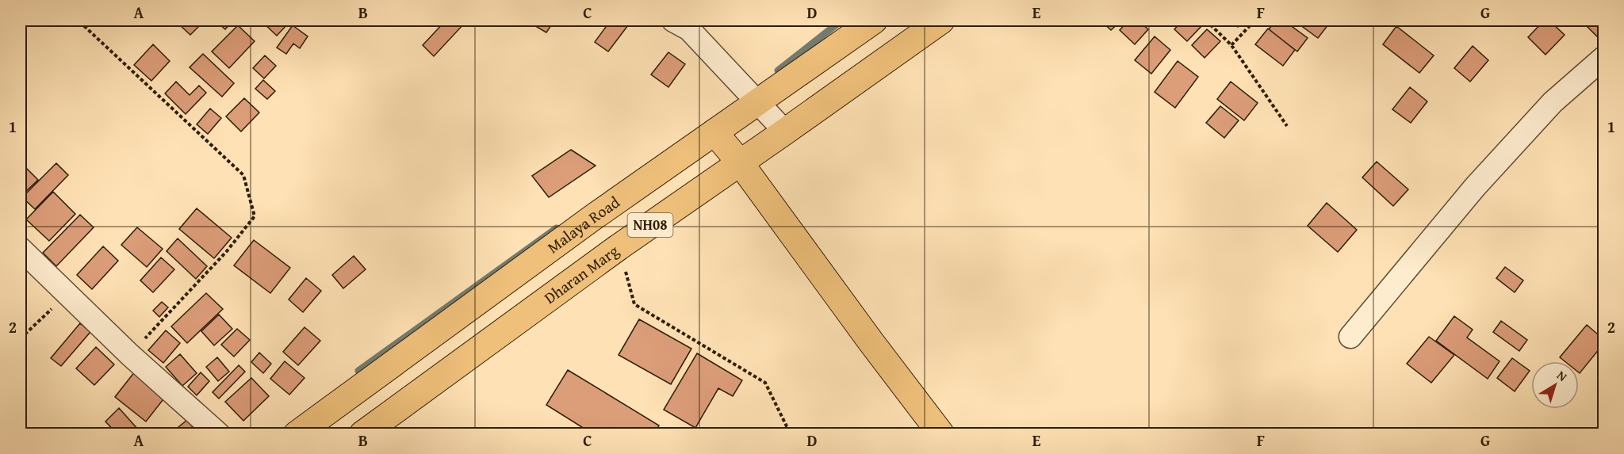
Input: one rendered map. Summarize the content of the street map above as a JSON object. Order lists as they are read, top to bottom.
{
  "streets": {
    "main road": ["Malaya Road", "NH08", "Dharan Marg"]
  },
  "north": "top right",
  "grid": {
    "columns": [
      "A",
      "B",
      "C",
      "D",
      "E",
      "F",
      "G"
    ],
    "rows": ["1", "2"]
  }
}
